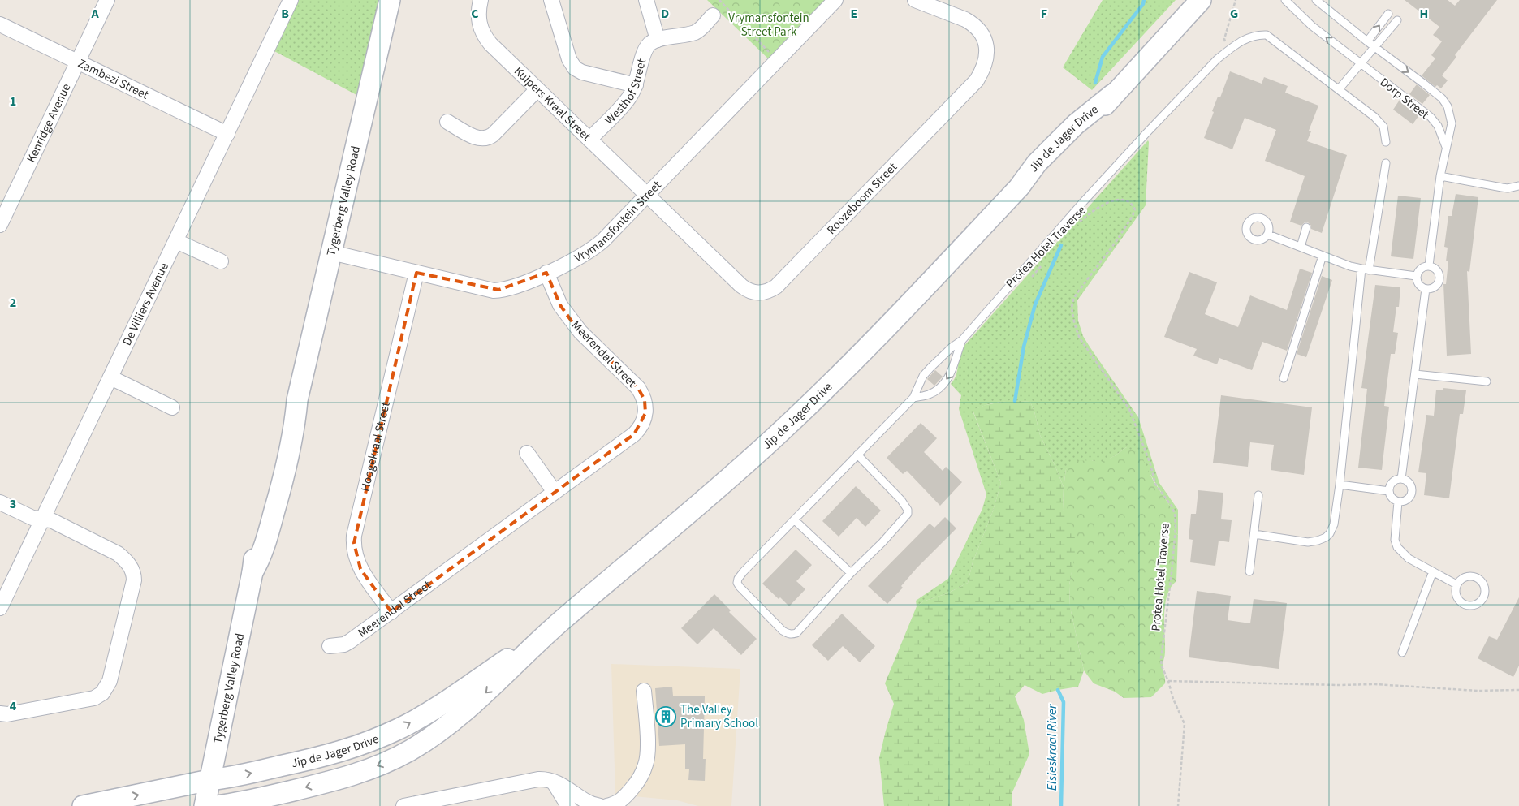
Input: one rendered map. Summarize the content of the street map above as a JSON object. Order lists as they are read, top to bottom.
{
  "streets": {
    "main road": ["Jip de Jager Drive", "Tygerberg Valley Road"],
    "street": [
      "Zambezi Street",
      "Westhof Street",
      "Kuipers Kraal Street",
      "Kenridge Avenue",
      "Roozeboom Street",
      "Vrymansfontein Street",
      "De Villiers Avenue",
      "Meerendal Street",
      "Hoogekraal Street"
    ],
    "lane": ["Dorp Street"],
    "path": ["Protea Hotel Traverse"]
  },
  "crossings": [
    ["Zambezi Street", "Kenridge Avenue"],
    ["Zambezi Street", "De Villiers Avenue"],
    ["Westhof Street", "Kuipers Kraal Street"],
    ["Kuipers Kraal Street", "Roozeboom Street"],
    ["Kuipers Kraal Street", "Vrymansfontein Street"],
    ["Jip de Jager Drive", "Tygerberg Valley Road"],
    ["Roozeboom Street", "Vrymansfontein Street"],
    ["Tygerberg Valley Road", "Vrymansfontein Street"],
    ["Vrymansfontein Street", "Meerendal Street"],
    ["Vrymansfontein Street", "Hoogekraal Street"],
    ["Meerendal Street", "Hoogekraal Street"]
  ],
  "water": ["Elsieskraal River"],
  "parks": ["Vrymansfontein Street Park"],
  "places": {
    "building": ["The Valley Primary School"]
  },
  "grid": {
    "columns": [
      "A",
      "B",
      "C",
      "D",
      "E",
      "F",
      "G",
      "H"
    ],
    "rows": [
      "1",
      "2",
      "3",
      "4"
    ]
  }
}
